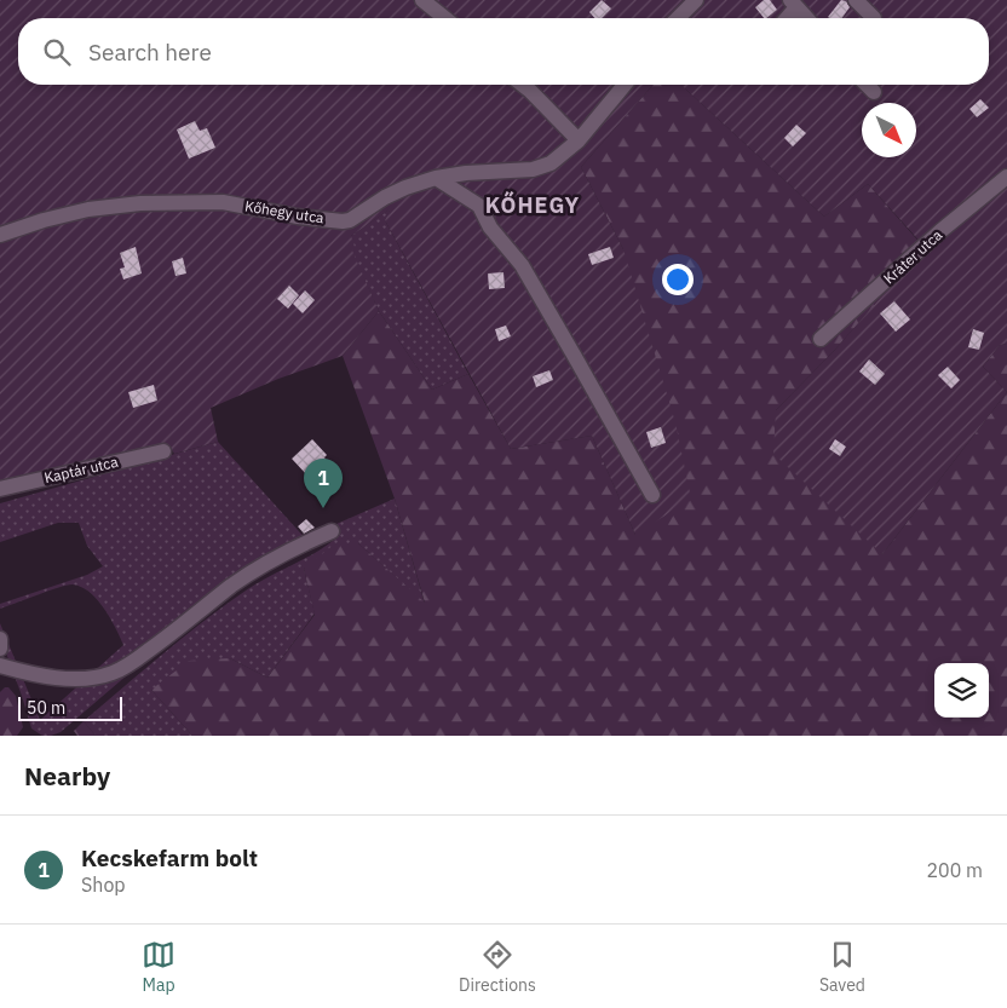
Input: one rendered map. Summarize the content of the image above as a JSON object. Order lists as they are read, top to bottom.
{
  "streets": {
    "street": ["Kőhegy utca", "Kráter utca", "Kaptár utca"]
  },
  "districts": ["KŐHEGY"],
  "scale_bar": "50 m",
  "north": "bottom right",
  "page": {
    "search": "Search here",
    "pins": "1",
    "scale": "50 m",
    "heading": "Nearby",
    "list": [
      {
        "mark": "1",
        "name": "Kecskefarm bolt",
        "note": "Shop",
        "value": "200 m"
      }
    ],
    "nav": ["Map", "Directions", "Saved"]
  }
}
